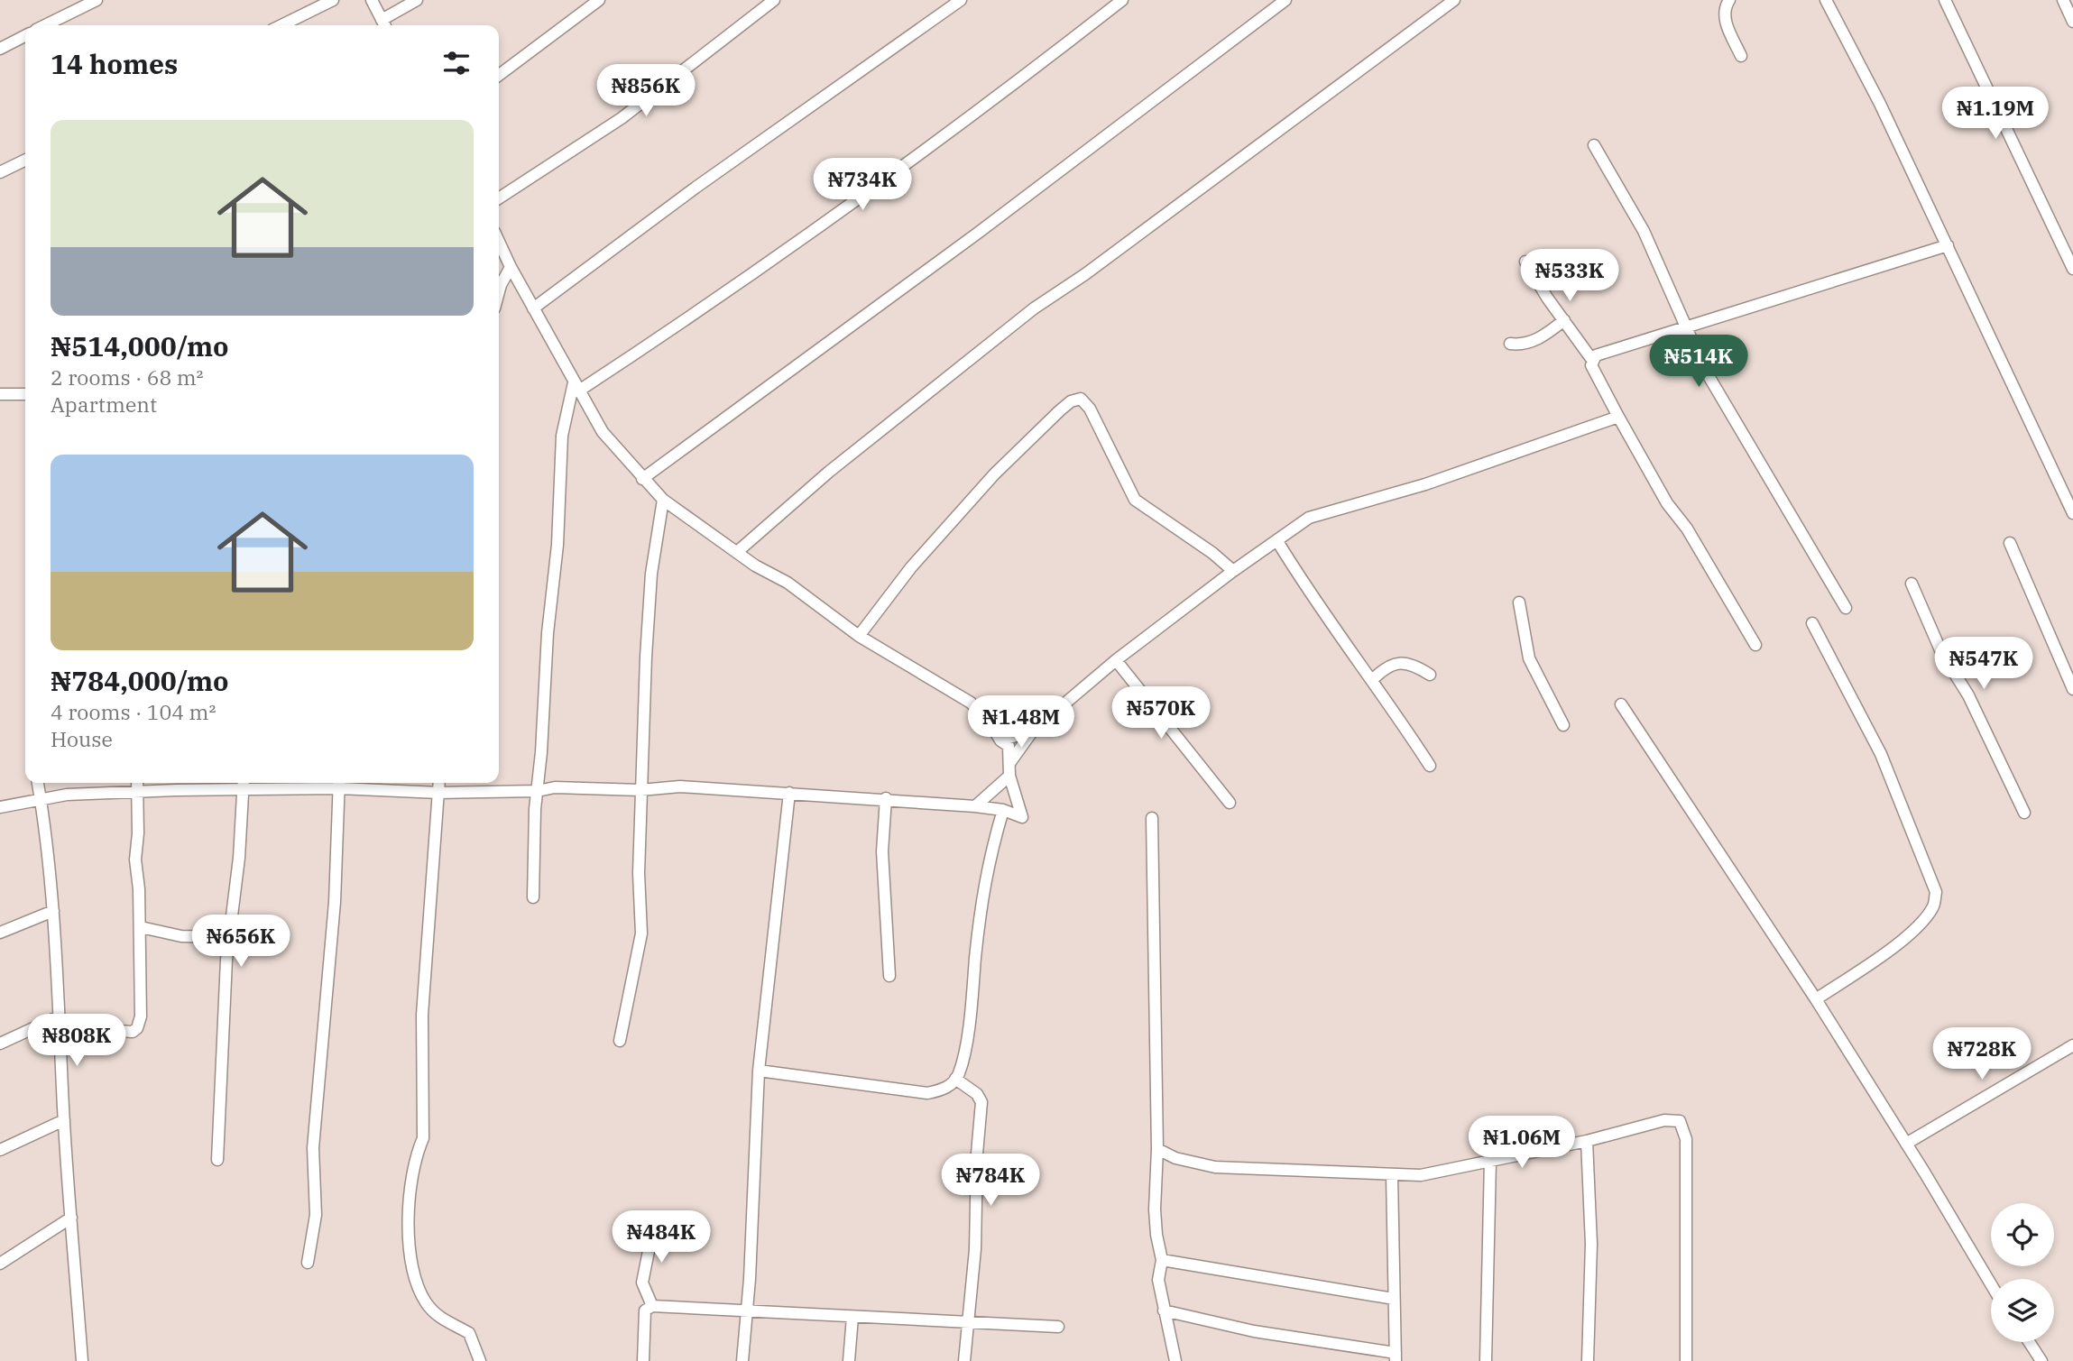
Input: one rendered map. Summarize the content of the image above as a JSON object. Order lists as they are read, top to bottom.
{
  "page": {
    "heading": "14 homes",
    "price": [
      "₦856K",
      "₦1.19M",
      "₦734K",
      "₦533K",
      "₦514K",
      "₦547K",
      "₦570K",
      "₦1.48M",
      "₦656K",
      "₦808K",
      "₦728K",
      "₦1.06M",
      "₦784K",
      "₦484K"
    ],
    "list": [
      {
        "name": "₦514,000/mo",
        "note": "2 rooms · 68 m² · Apartment"
      },
      {
        "name": "₦784,000/mo",
        "note": "4 rooms · 104 m² · House"
      }
    ]
  }
}
